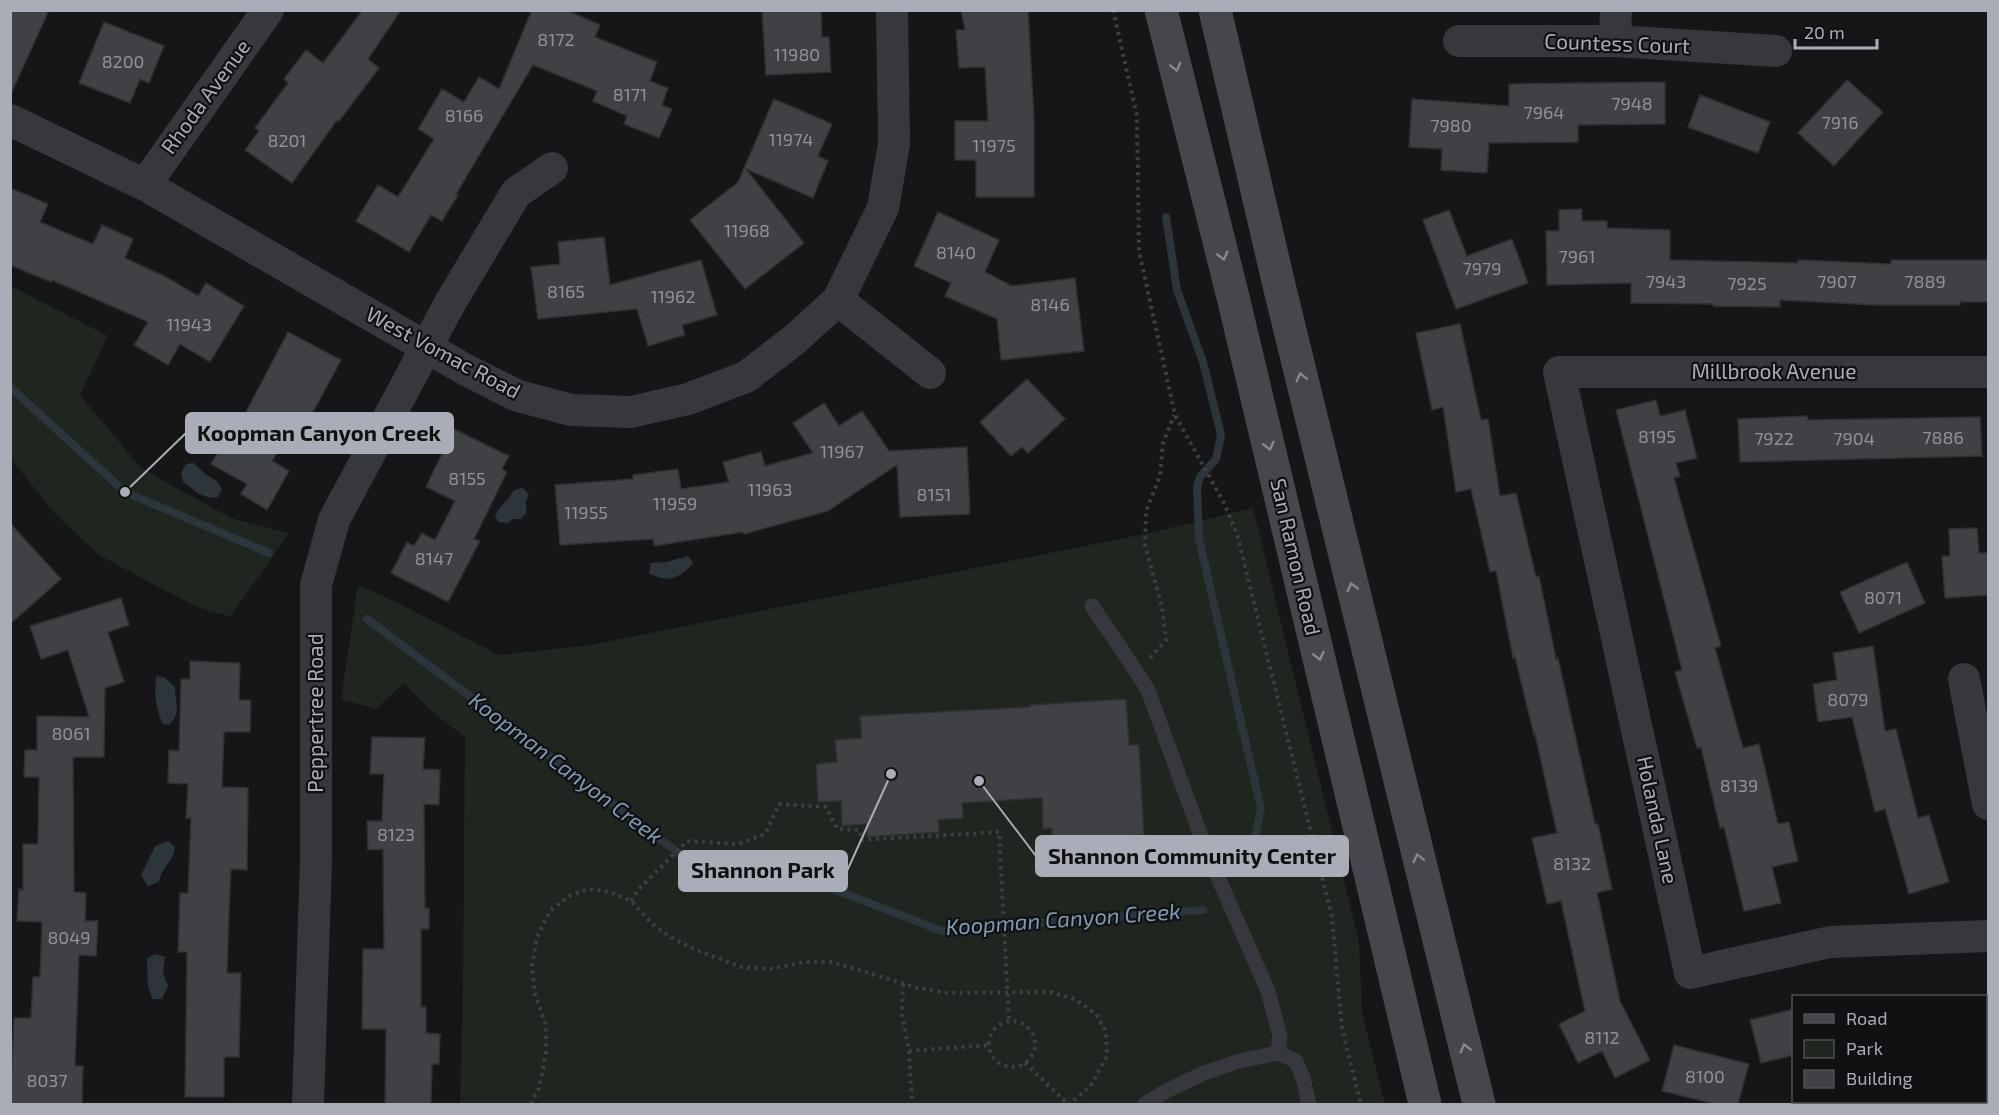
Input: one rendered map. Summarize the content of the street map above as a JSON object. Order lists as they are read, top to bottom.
{
  "streets": {
    "main road": ["San Ramon Road"],
    "street": [
      "Countess Court",
      "Rhoda Avenue",
      "West Vomac Road",
      "Millbrook Avenue",
      "Peppertree Road",
      "Holanda Lane"
    ]
  },
  "crossings": [
    ["Rhoda Avenue", "West Vomac Road"],
    ["West Vomac Road", "Peppertree Road"],
    ["Millbrook Avenue", "Holanda Lane"]
  ],
  "water": ["Koopman Canyon Creek"],
  "places": ["Koopman Canyon Creek", "Shannon Park", "Shannon Community Center"],
  "house_numbers": [
    "8172",
    "11980",
    "8200",
    "8171",
    "7948",
    "7964",
    "8166",
    "7916",
    "7980",
    "11974",
    "8201",
    "11975",
    "11968",
    "8140",
    "7961",
    "7979",
    "7943",
    "7907",
    "7889",
    "7925",
    "8165",
    "11962",
    "8146",
    "11943",
    "8195",
    "7886",
    "7922",
    "7904",
    "11967",
    "8155",
    "11963",
    "8151",
    "11959",
    "11955",
    "8147",
    "8071",
    "8079",
    "8061",
    "8139",
    "8123",
    "8132",
    "8049",
    "8112",
    "8100",
    "8037"
  ],
  "legend": ["Road", "Park", "Building"],
  "scale_bar": "20 m"
}
